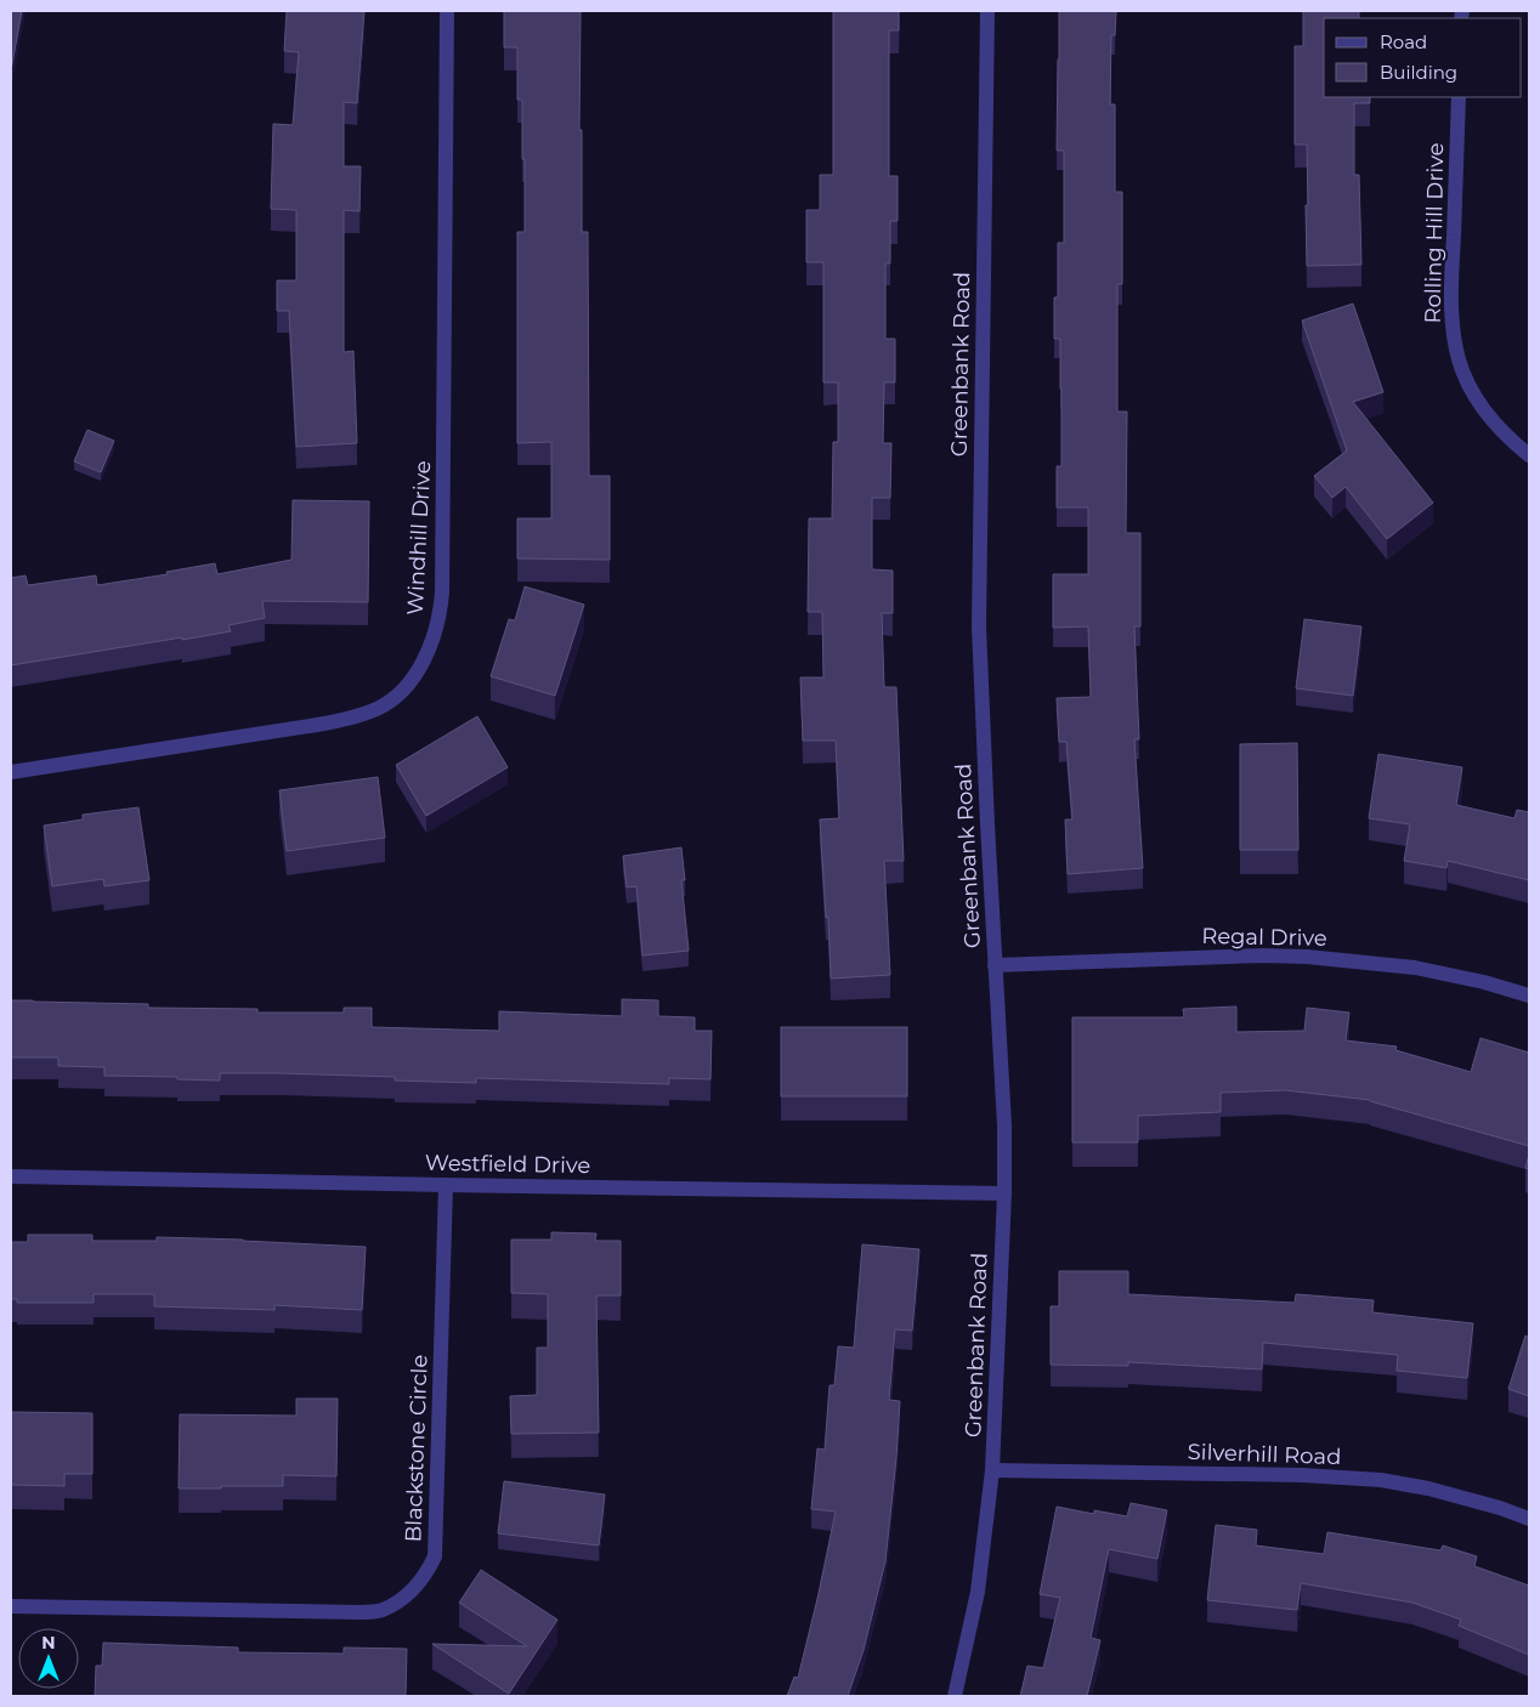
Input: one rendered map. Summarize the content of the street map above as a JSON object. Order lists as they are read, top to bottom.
{
  "streets": {
    "street": [
      "Rolling Hill Drive",
      "Greenbank Road",
      "Windhill Drive",
      "Regal Drive",
      "Westfield Drive",
      "Blackstone Circle",
      "Silverhill Road"
    ]
  },
  "crossings": [
    ["Greenbank Road", "Regal Drive"],
    ["Greenbank Road", "Westfield Drive"],
    ["Greenbank Road", "Silverhill Road"],
    ["Westfield Drive", "Blackstone Circle"]
  ],
  "legend": ["Road", "Building"],
  "north": "top"
}
